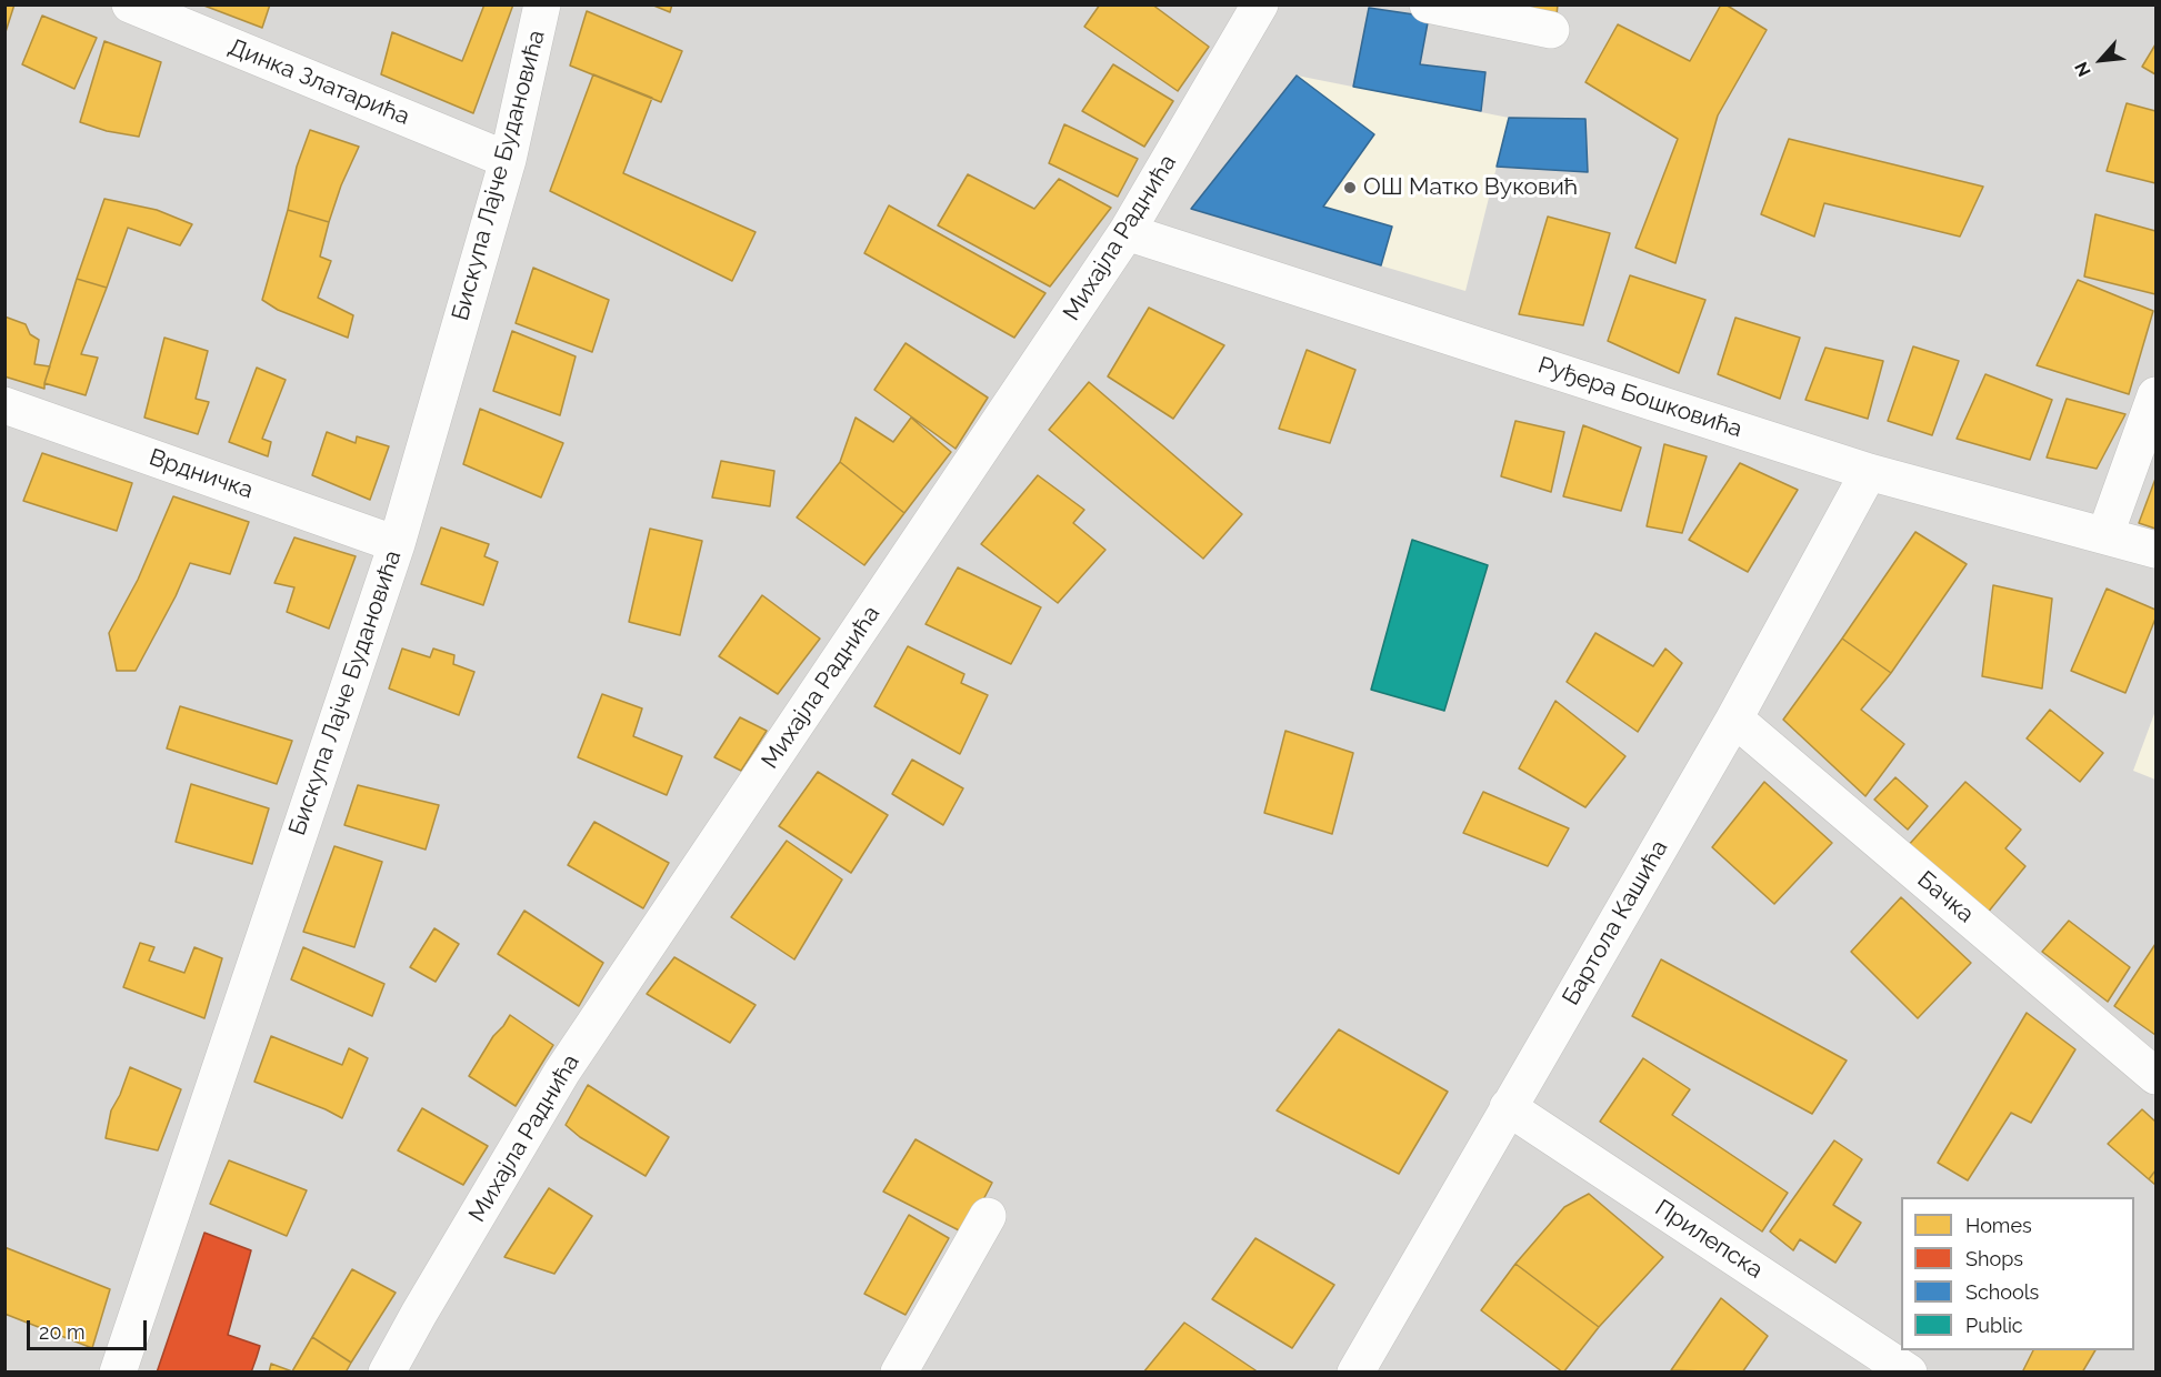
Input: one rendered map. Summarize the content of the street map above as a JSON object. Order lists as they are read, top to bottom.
{
  "streets": {
    "street": [
      "Динка Златарића",
      "Бискупа Лајче Будановића",
      "Михајла Раднића",
      "Руђера Бошковића",
      "Врдничка",
      "Бачка",
      "Бартола Кашића",
      "Прилепска"
    ]
  },
  "crossings": [
    ["Динка Златарића", "Бискупа Лајче Будановића"],
    ["Бискупа Лајче Будановића", "Врдничка"],
    ["Михајла Раднића", "Руђера Бошковића"],
    ["Руђера Бошковића", "Бартола Кашића"],
    ["Бачка", "Бартола Кашића"],
    ["Бартола Кашића", "Прилепска"]
  ],
  "places": ["ОШ Матко Вуковић"],
  "legend": [
    "Homes",
    "Shops",
    "Schools",
    "Public"
  ],
  "scale_bar": "20 m",
  "north": "bottom left"
}
